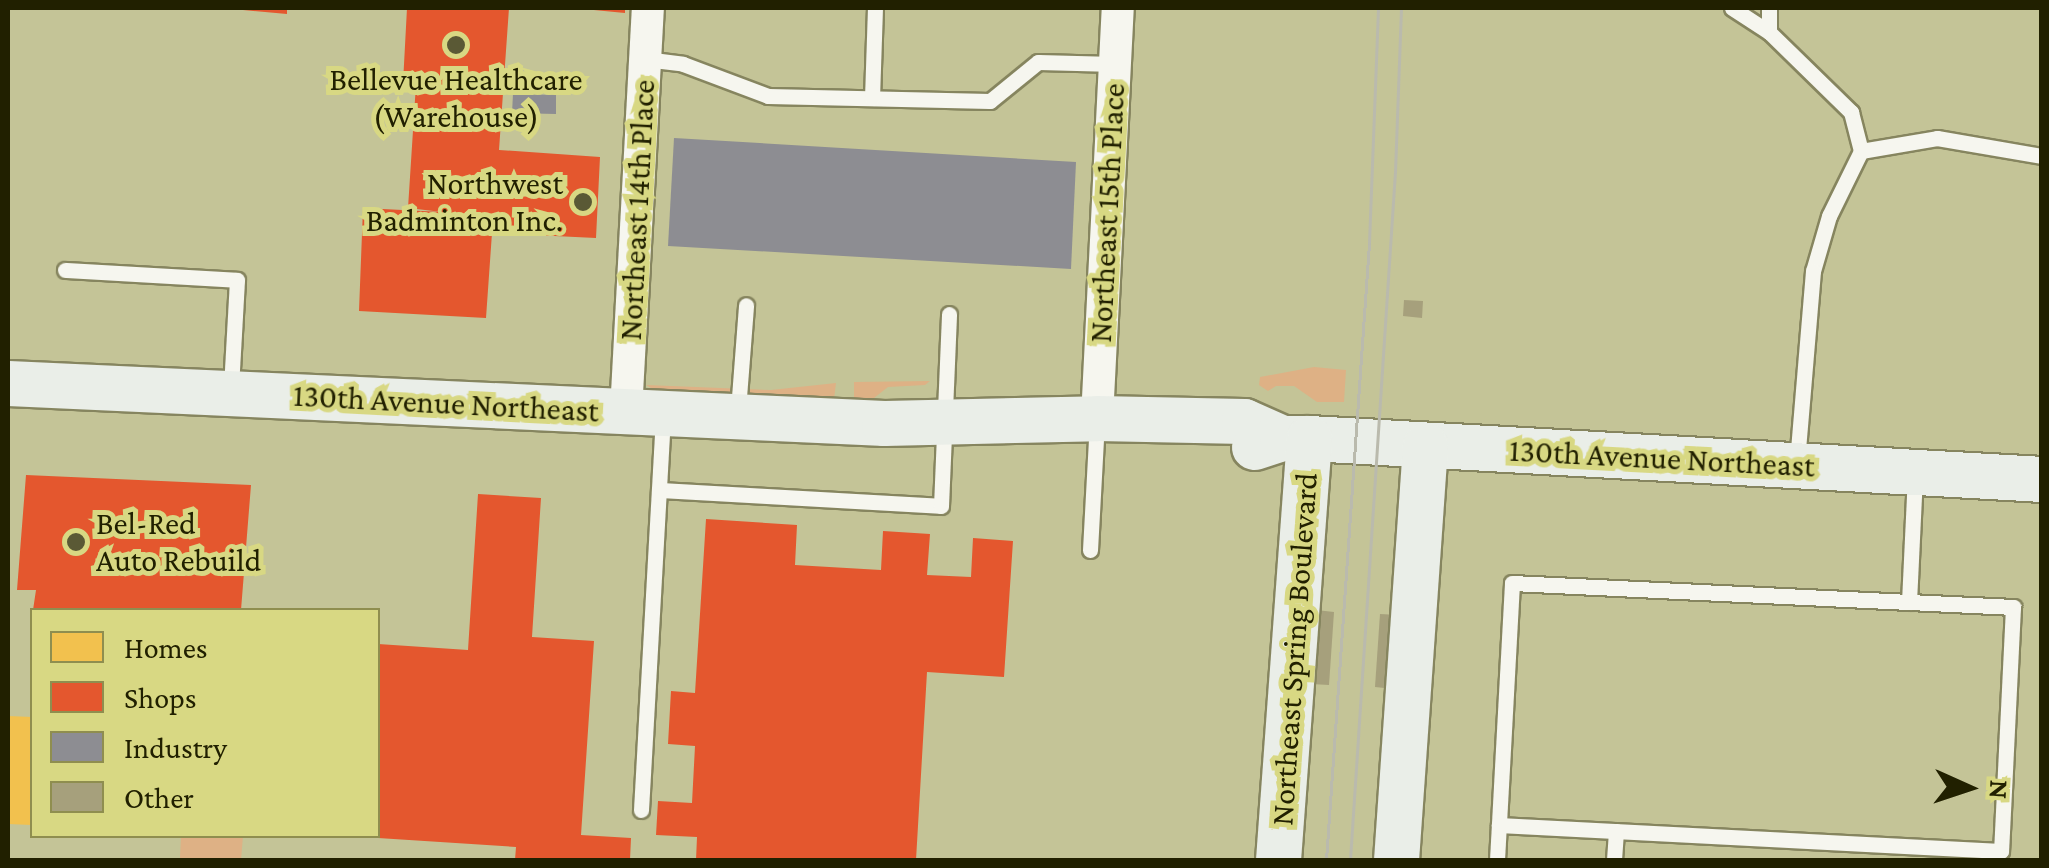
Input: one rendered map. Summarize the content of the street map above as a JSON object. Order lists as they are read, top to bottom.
{
  "streets": {
    "street": [
      "Northeast 14th Place",
      "Northeast 15th Place",
      "130th Avenue Northeast",
      "Northeast Spring Boulevard"
    ]
  },
  "crossings": [
    ["Northeast 14th Place", "130th Avenue Northeast"],
    ["Northeast 15th Place", "130th Avenue Northeast"],
    ["130th Avenue Northeast", "Northeast Spring Boulevard"]
  ],
  "places": ["Bellevue Healthcare (Warehouse)", "Northwest Badminton Inc.", "Bel-Red Auto Rebuild"],
  "legend": [
    "Homes",
    "Shops",
    "Industry",
    "Other"
  ],
  "north": "right"
}
